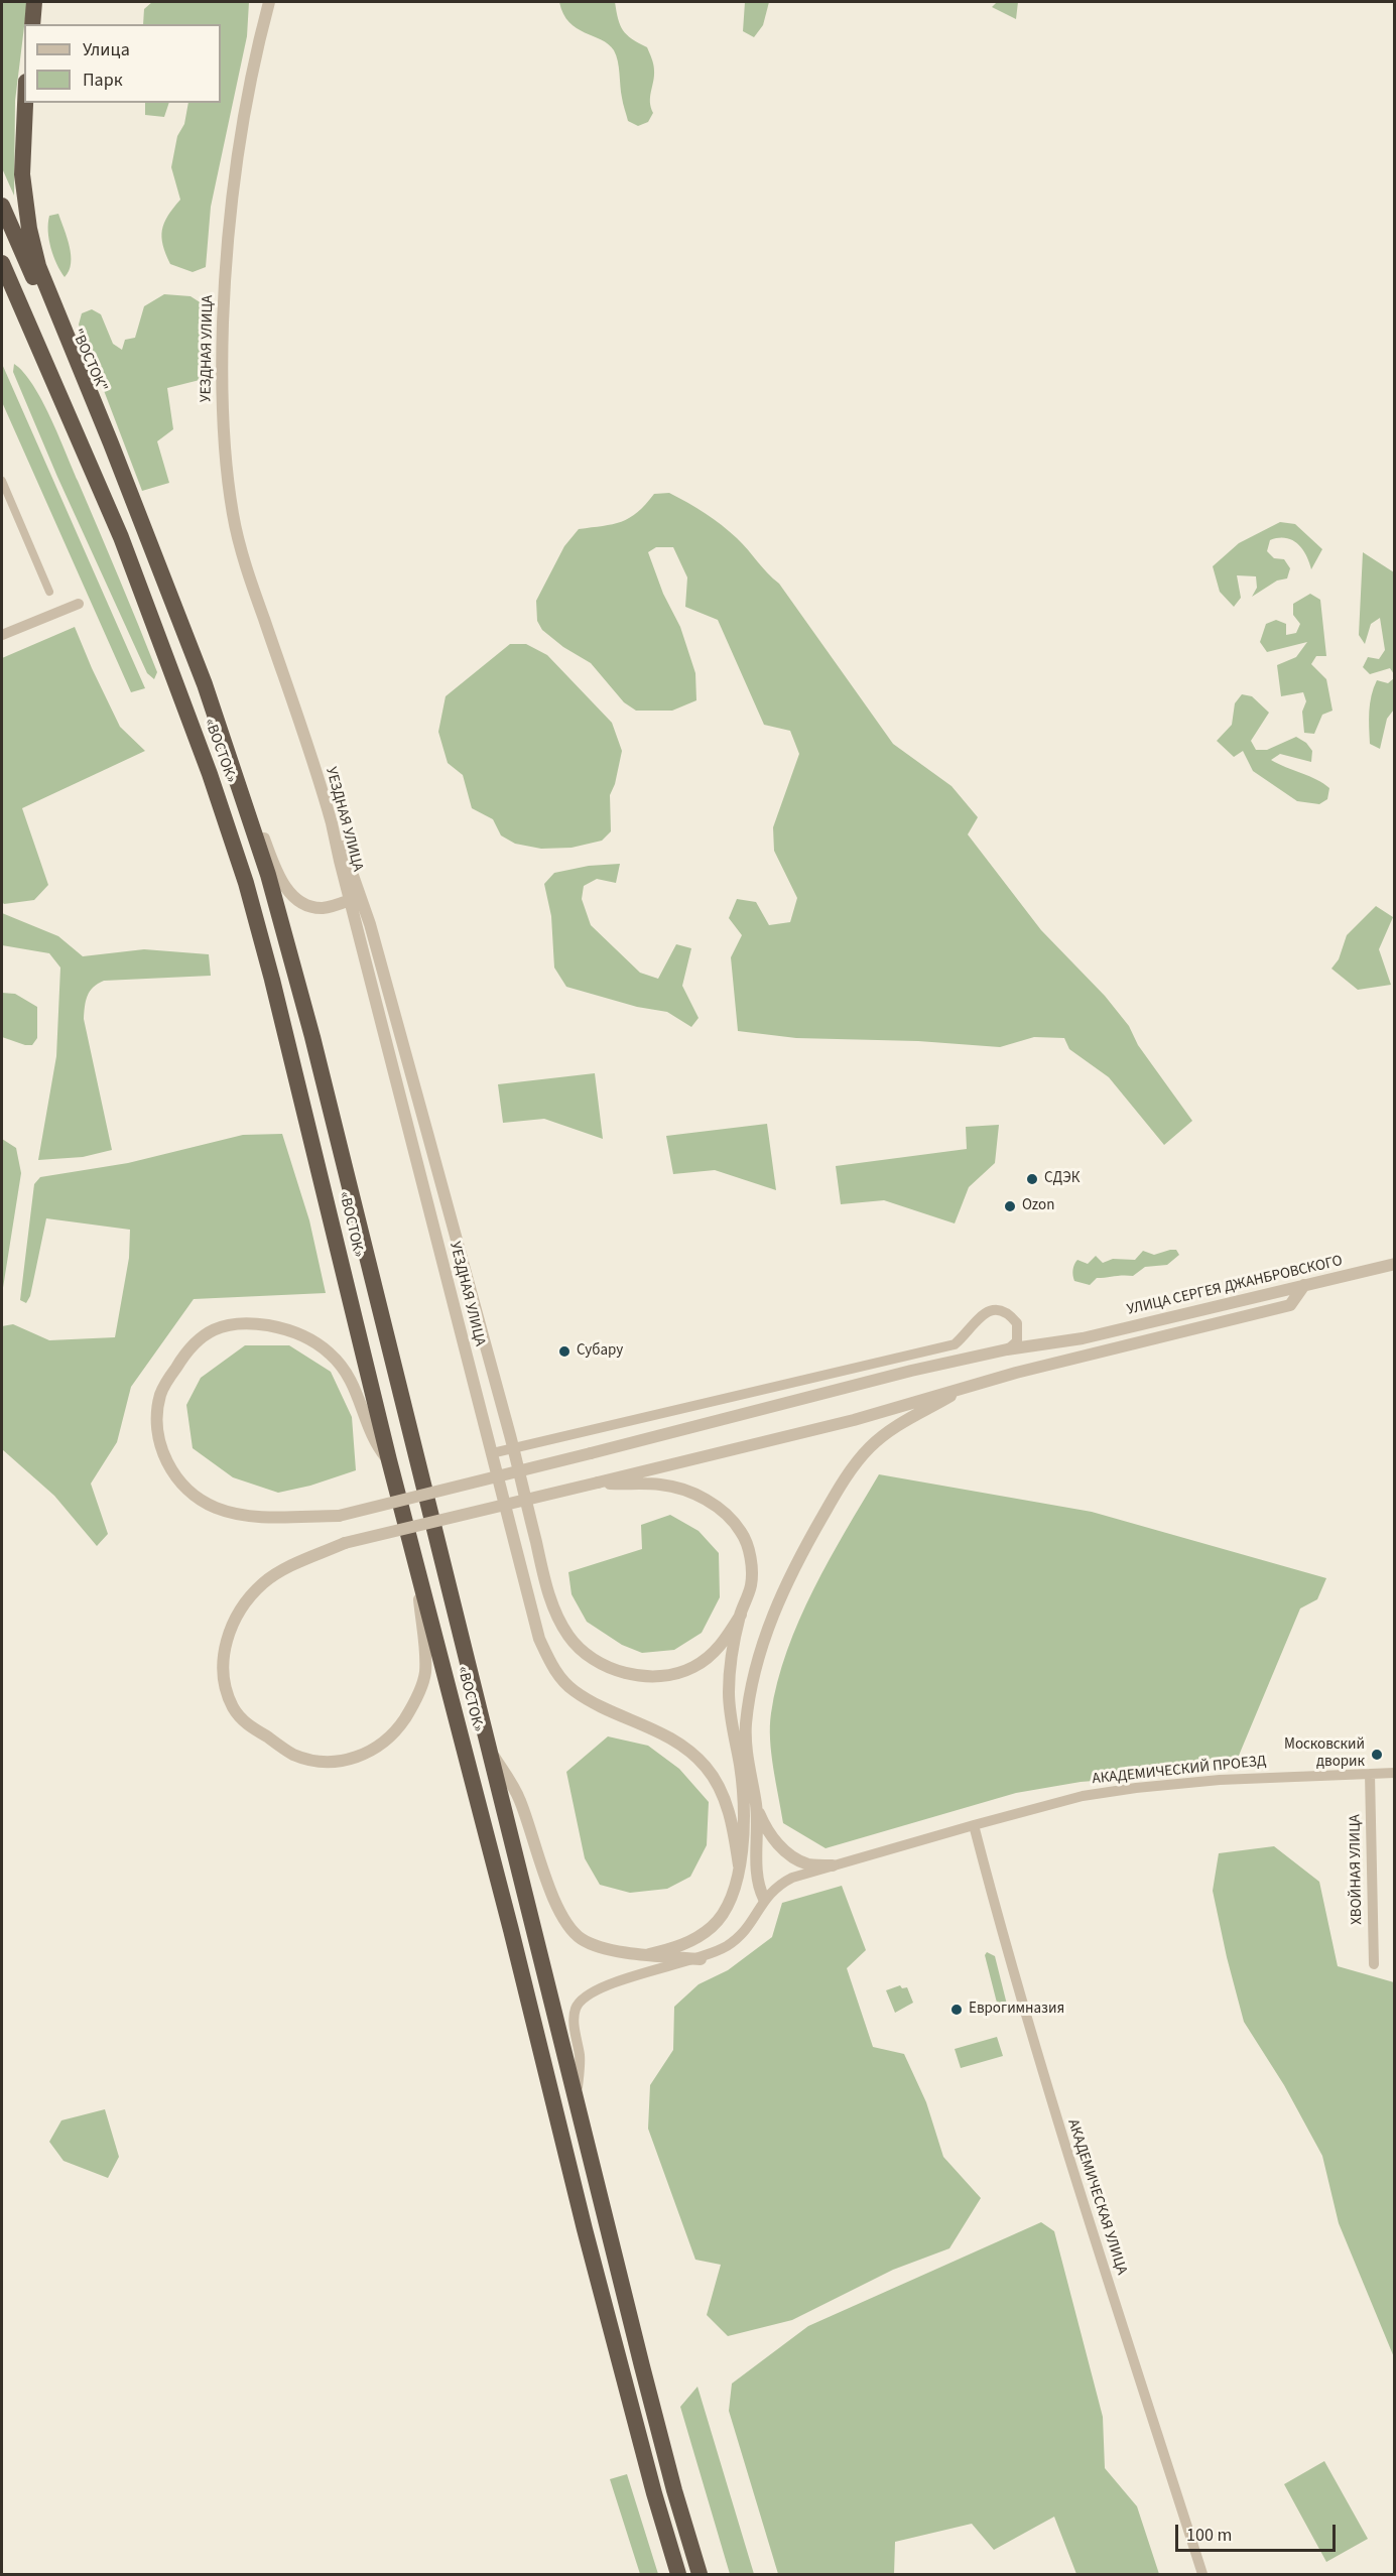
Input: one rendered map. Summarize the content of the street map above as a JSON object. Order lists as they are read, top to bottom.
{
  "streets": {
    "highway": ["\"ВОСТОК\"", "«ВОСТОК»"],
    "street": [
      "УЕЗДНАЯ УЛИЦА",
      "УЛИЦА СЕРГЕЯ ДЖАНБРОВСКОГО",
      "АКАДЕМИЧЕСКИЙ ПРОЕЗД",
      "ХВОЙНАЯ УЛИЦА",
      "АКАДЕМИЧЕСКАЯ УЛИЦА"
    ]
  },
  "crossings": [
    ["\"ВОСТОК\"", "«ВОСТОК»"],
    ["«ВОСТОК»", "УЛИЦА СЕРГЕЯ ДЖАНБРОВСКОГО"],
    ["АКАДЕМИЧЕСКИЙ ПРОЕЗД", "ХВОЙНАЯ УЛИЦА"],
    ["АКАДЕМИЧЕСКИЙ ПРОЕЗД", "АКАДЕМИЧЕСКАЯ УЛИЦА"]
  ],
  "places": [
    "СДЭК",
    "Ozon",
    "Субару",
    "Московский дворик",
    "Еврогимназия"
  ],
  "legend": ["Улица", "Парк"],
  "scale_bar": "100 m"
}
